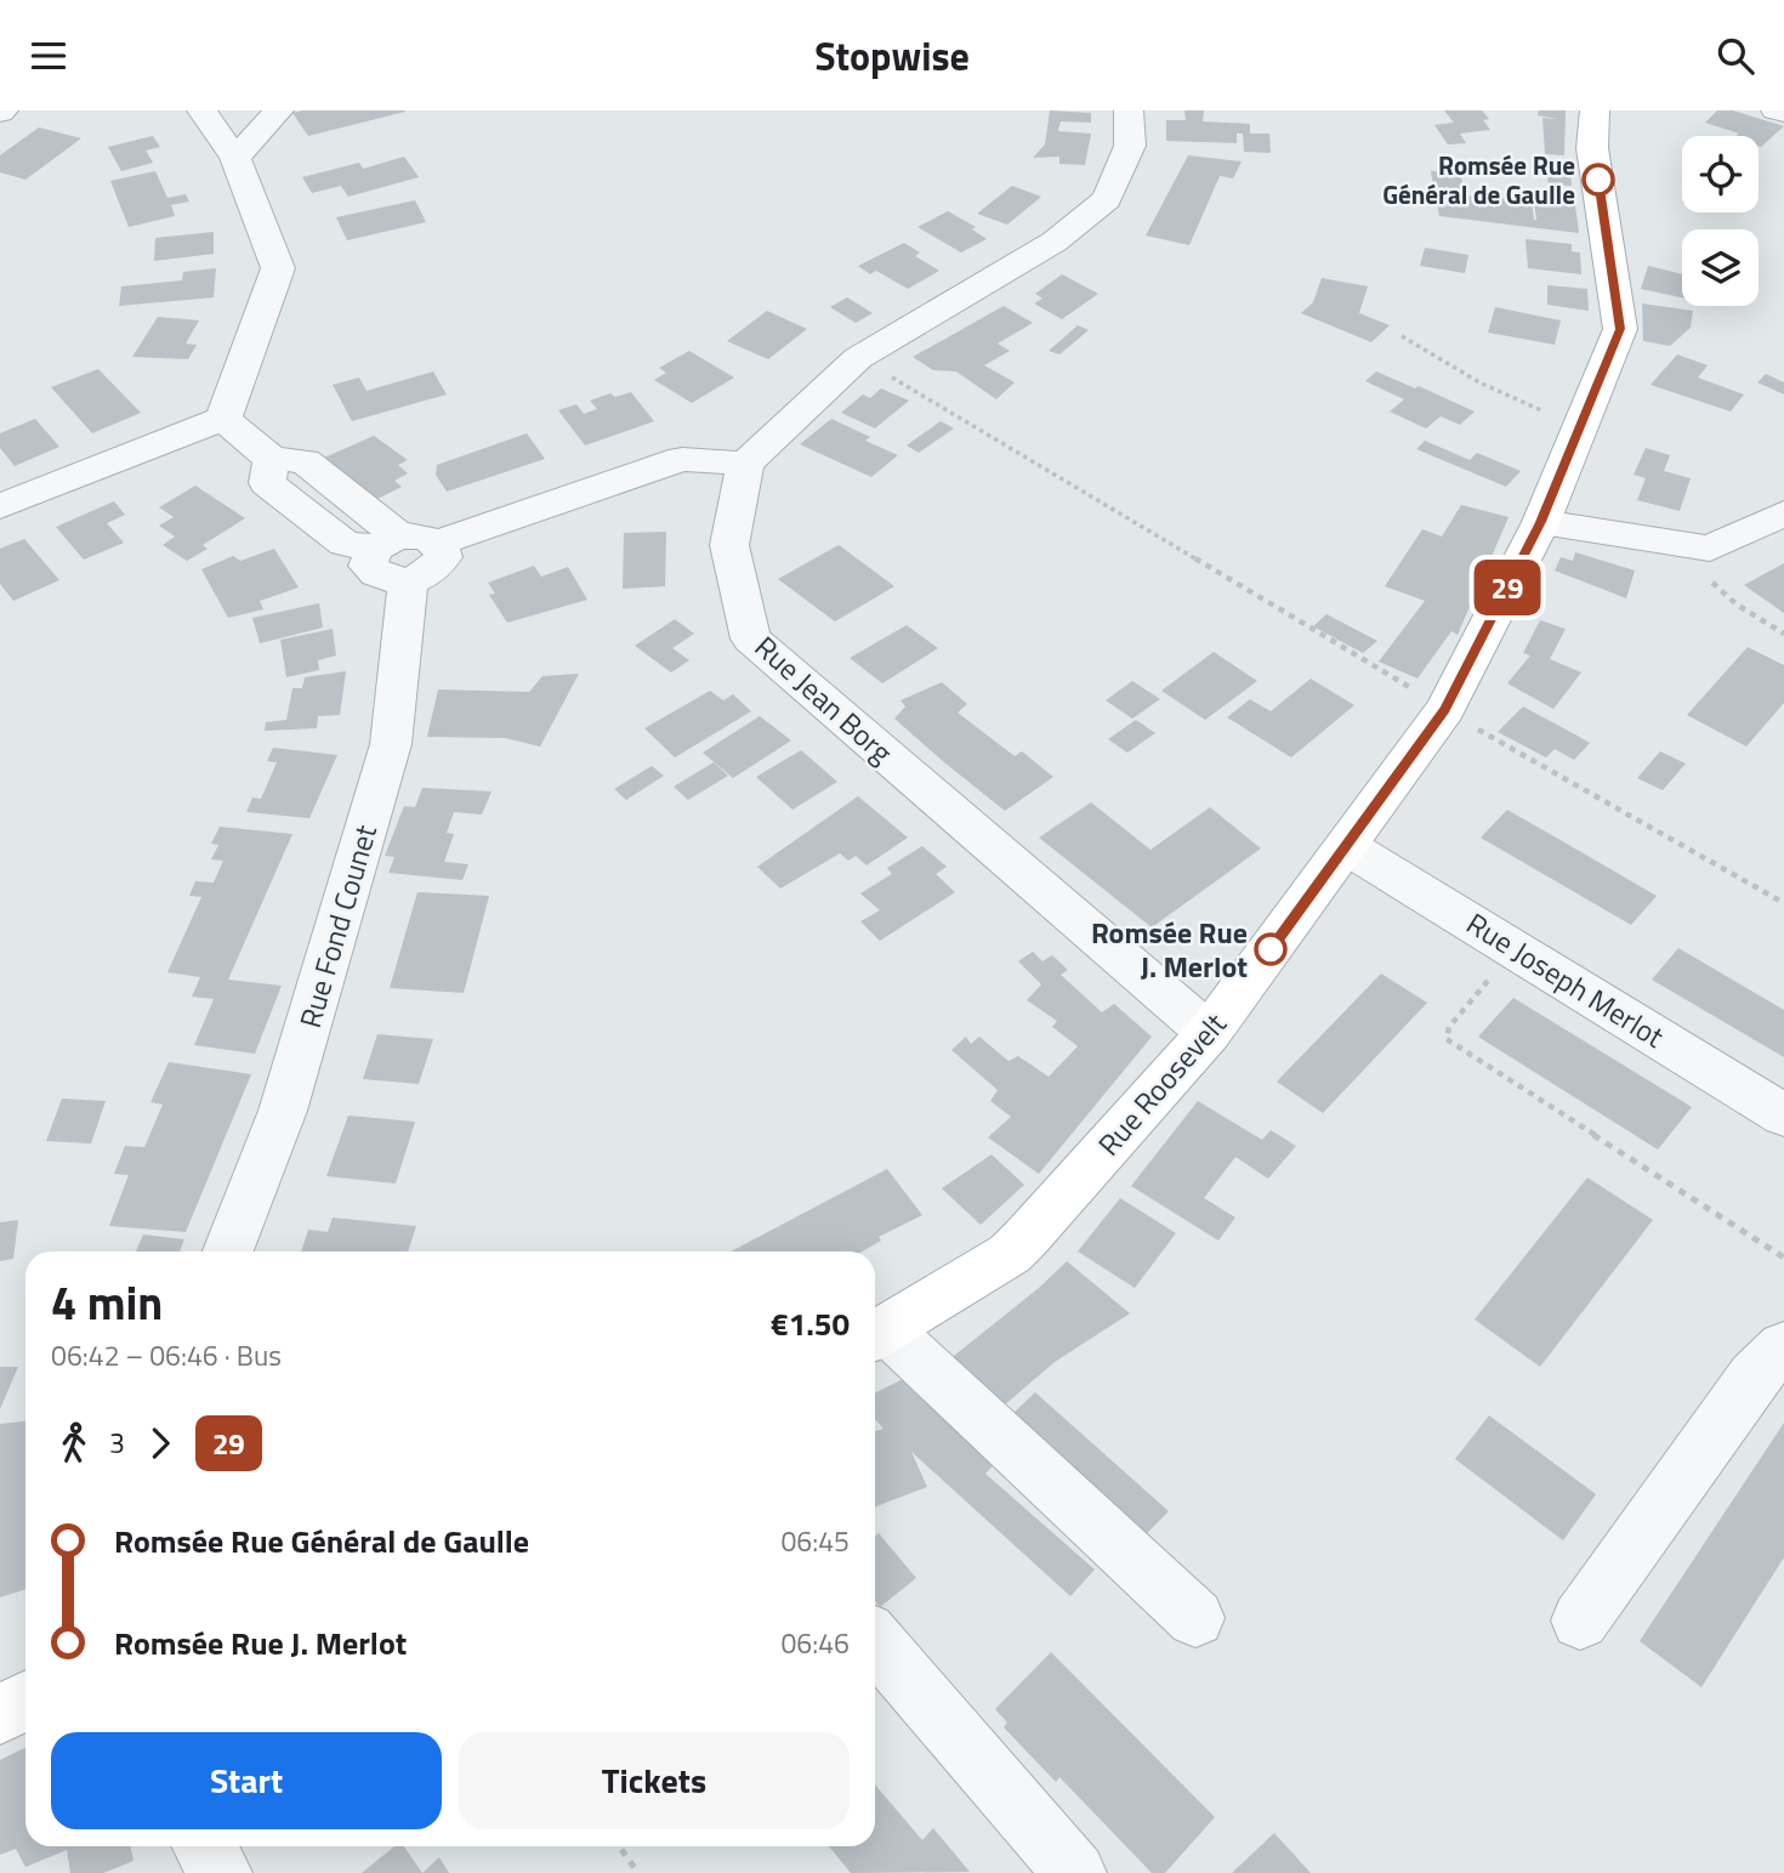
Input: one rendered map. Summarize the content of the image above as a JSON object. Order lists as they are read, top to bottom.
{
  "streets": {
    "main road": ["Rue Roosevelt"],
    "street": ["Rue Jean Borg", "Rue Fond Counet", "Rue Joseph Merlot"]
  },
  "crossings": [
    ["Rue Jean Borg", "Rue Roosevelt"],
    ["Rue Joseph Merlot", "Rue Roosevelt"]
  ],
  "places": ["Romsée Rue Général de Gaulle", "Romsée Rue J. Merlot"],
  "lines": ["bus line 29"],
  "page": {
    "header": "Stopwise",
    "on_map": "29",
    "heading": ["4 min", "06:42 – 06:46 · Bus", "€1.50"],
    "legs": ["3", "29"],
    "list": [
      {
        "name": "Romsée Rue Général de Gaulle",
        "value": "06:45"
      },
      {
        "name": "Romsée Rue J. Merlot",
        "value": "06:46"
      }
    ],
    "buttons": ["Start", "Tickets"]
  }
}
